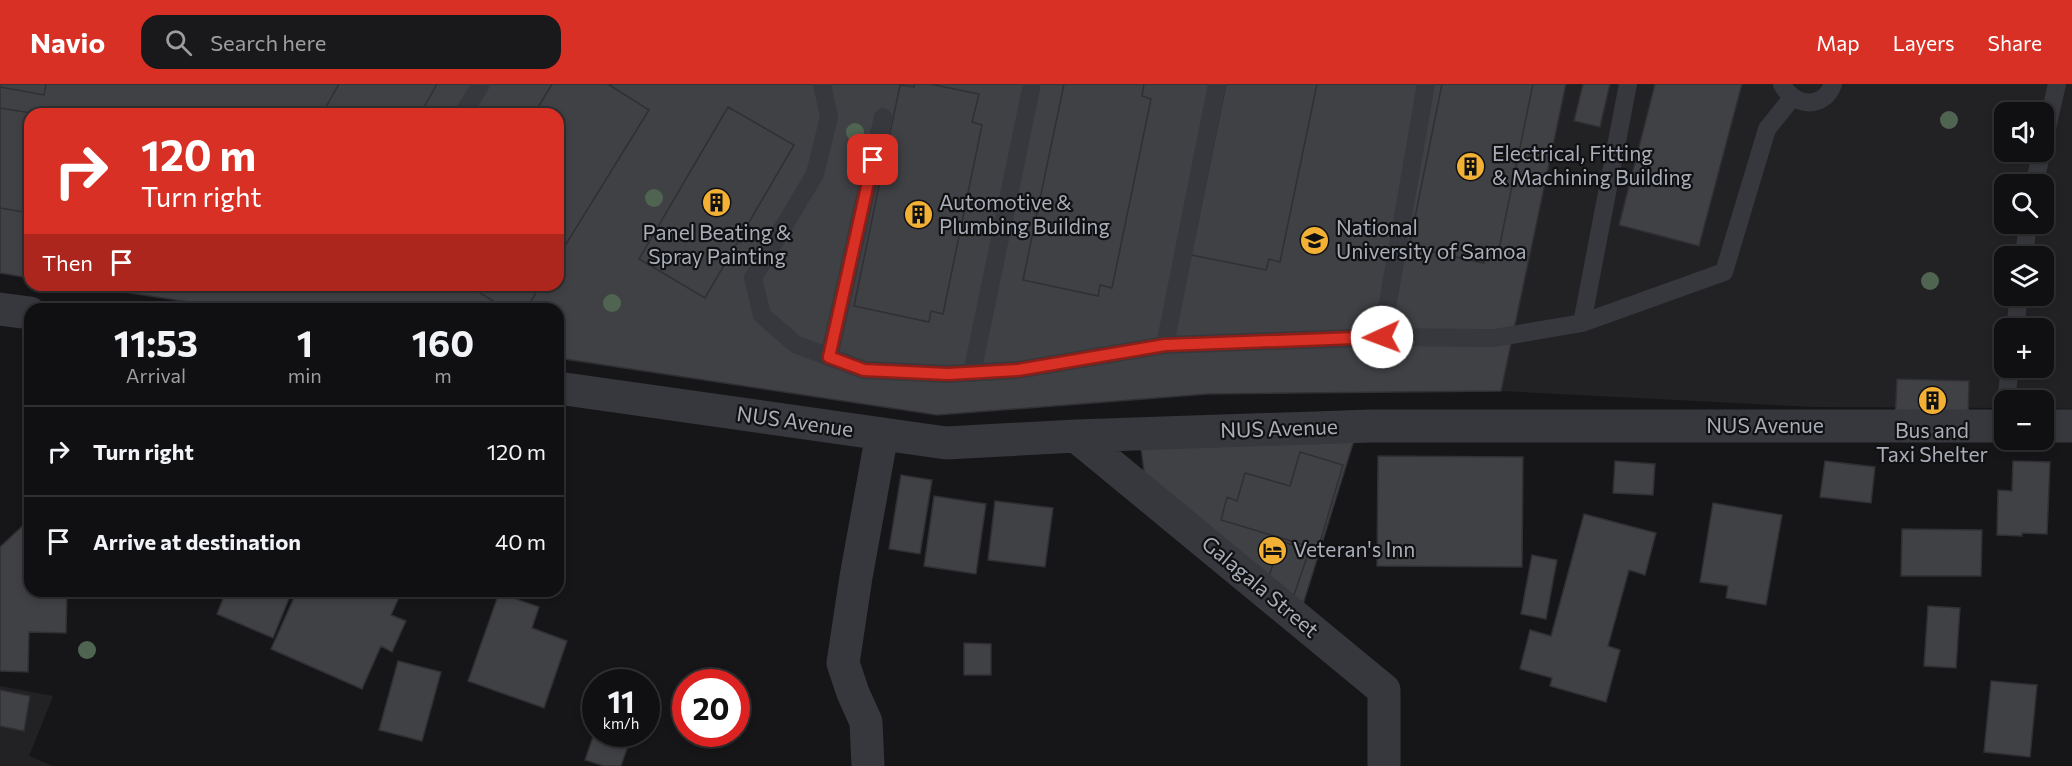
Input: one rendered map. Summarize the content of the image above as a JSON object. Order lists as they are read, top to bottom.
{
  "streets": {
    "street": ["NUS Avenue", "Galagala Street"]
  },
  "crossings": [
    ["NUS Avenue", "Galagala Street"]
  ],
  "places": {
    "building": [
      "Electrical, Fitting & Machining Building",
      "Panel Beating & Spray Painting",
      "Automotive & Plumbing Building",
      "Bus and Taxi Shelter"
    ],
    "school or university": ["National University of Samoa"],
    "hotel": ["Veteran's Inn"]
  },
  "page": {
    "header": "Navio",
    "search": "Search here",
    "nav": ["Map", "Layers", "Share"],
    "map_buttons": ["+", "−"],
    "turn": ["120 m", "Turn right"],
    "then": "Then",
    "eta": [
      "11:53",
      "Arrival",
      "1",
      "min",
      "160",
      "m"
    ],
    "list": [
      {
        "name": "Turn right",
        "value": "120 m"
      },
      {
        "name": "Arrive at destination",
        "value": "40 m"
      }
    ],
    "speed": "11 km/h",
    "limit": "20"
  }
}
